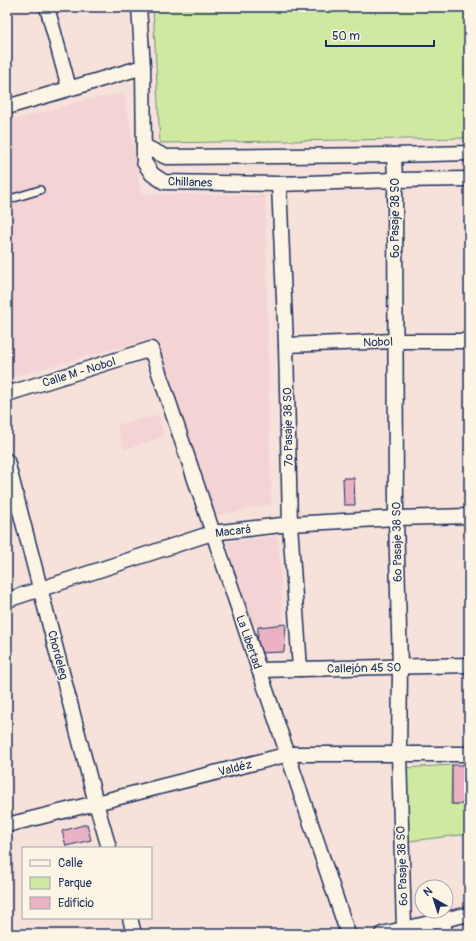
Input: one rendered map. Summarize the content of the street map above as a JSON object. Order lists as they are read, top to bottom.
{
  "streets": {
    "street": [
      "Chillanes",
      "6º Pasaje 38 SO",
      "Nobol",
      "Calle M - Nobol",
      "7º Pasaje 38 SO",
      "Macará",
      "La Libertad",
      "Chordeleg",
      "Callejón 45 SO",
      "Valdéz"
    ]
  },
  "crossings": [
    ["Chillanes", "6º Pasaje 38 SO"],
    ["Chillanes", "7º Pasaje 38 SO"],
    ["6º Pasaje 38 SO", "Nobol"],
    ["6º Pasaje 38 SO", "Macará"],
    ["6º Pasaje 38 SO", "Callejón 45 SO"],
    ["6º Pasaje 38 SO", "Valdéz"],
    ["Nobol", "7º Pasaje 38 SO"],
    ["Calle M - Nobol", "La Libertad"],
    ["7º Pasaje 38 SO", "Macará"],
    ["7º Pasaje 38 SO", "Callejón 45 SO"],
    ["Macará", "La Libertad"],
    ["Macará", "Chordeleg"],
    ["La Libertad", "Callejón 45 SO"],
    ["La Libertad", "Valdéz"],
    ["Chordeleg", "Valdéz"]
  ],
  "legend": ["Calle", "Parque", "Edificio"],
  "scale_bar": "50 m",
  "north": "top left"
}
